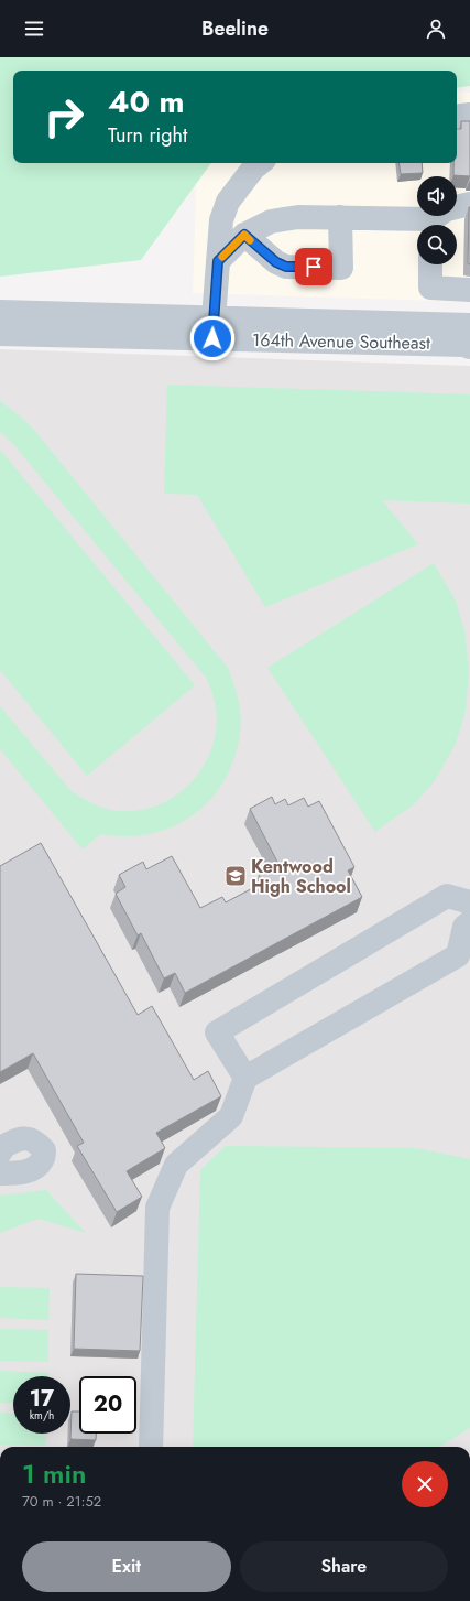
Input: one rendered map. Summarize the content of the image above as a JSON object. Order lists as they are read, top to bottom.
{
  "streets": {
    "street": ["164th Avenue Southeast"]
  },
  "places": {
    "school or university": ["Kentwood High School"]
  },
  "page": {
    "header": "Beeline",
    "turn": ["40 m", "Turn right"],
    "speed": "17 km/h",
    "limit": "20",
    "heading": ["1 min", "70 m · 21:52"],
    "buttons": ["Exit", "Share"]
  }
}
